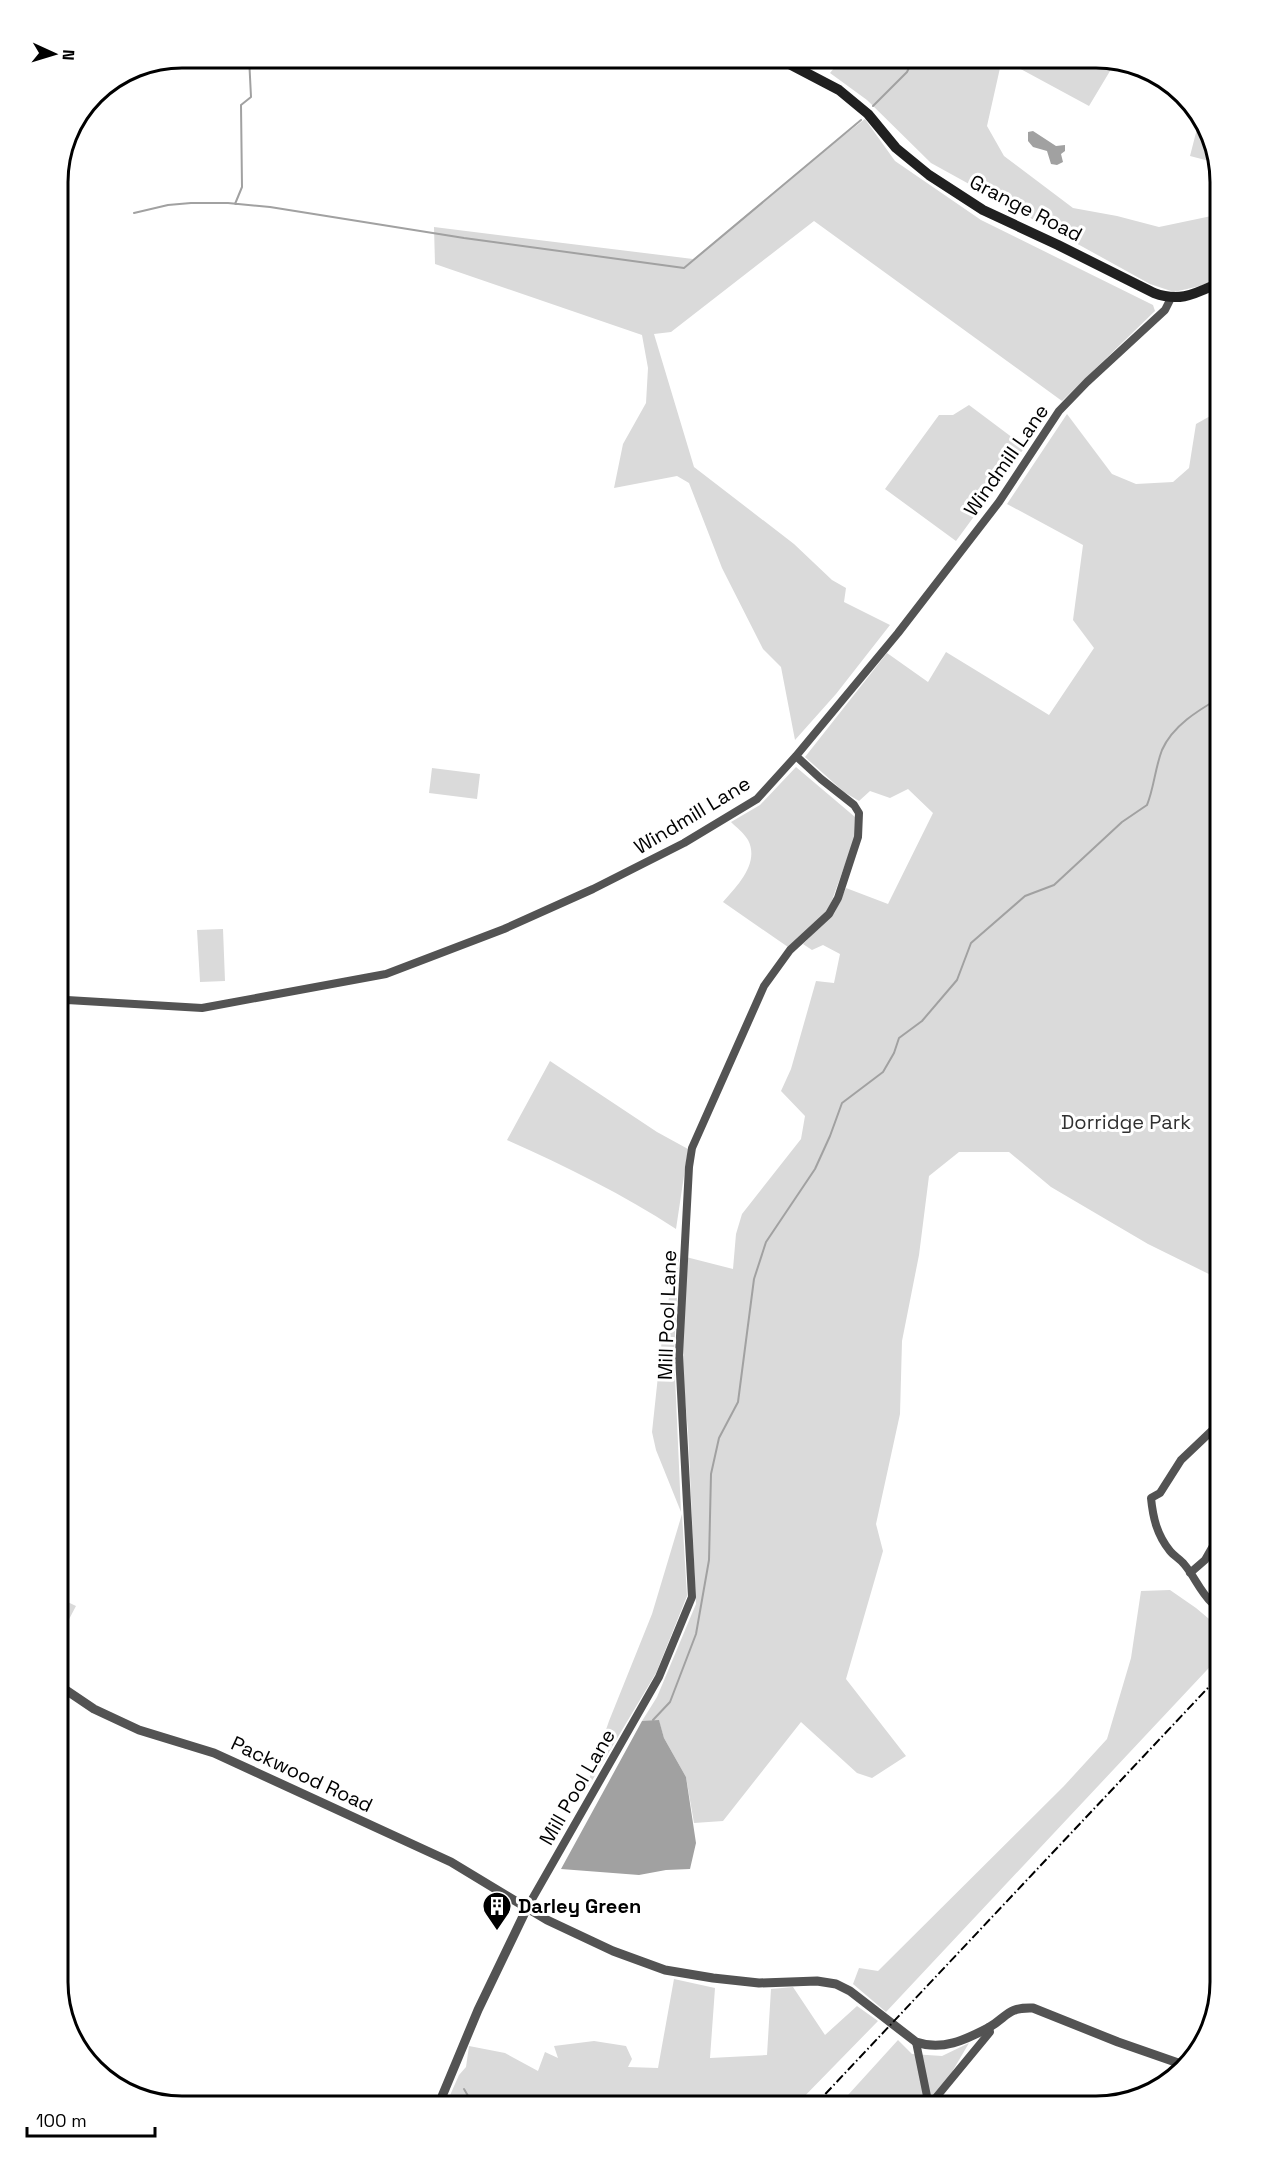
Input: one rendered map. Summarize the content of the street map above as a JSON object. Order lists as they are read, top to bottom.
{
  "streets": {
    "main road": ["Grange Road"],
    "street": ["Windmill Lane", "Mill Pool Lane", "Packwood Road"]
  },
  "crossings": [
    ["Grange Road", "Windmill Lane"],
    ["Windmill Lane", "Mill Pool Lane"],
    ["Mill Pool Lane", "Packwood Road"]
  ],
  "parks": ["Dorridge Park"],
  "places": {
    "building": ["Darley Green"]
  },
  "scale_bar": "100 m",
  "north": "right"
}
